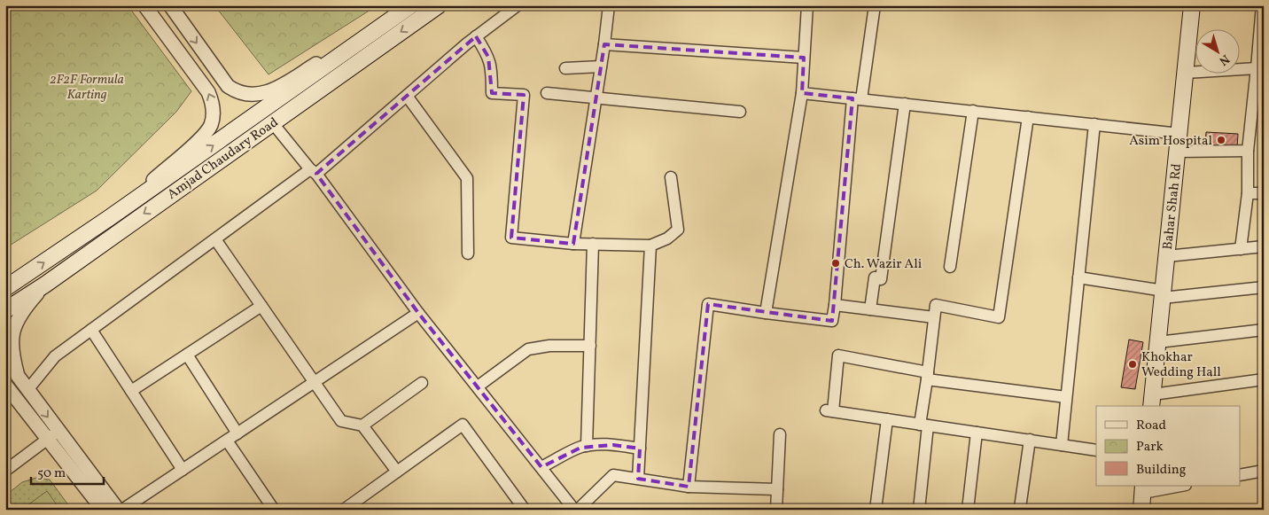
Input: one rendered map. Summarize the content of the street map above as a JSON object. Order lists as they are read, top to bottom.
{
  "streets": {
    "main road": ["Amjad Chaudary Road", "Bahar Shah Rd"]
  },
  "parks": ["2F2F Formula Karting"],
  "places": ["Asim Hospital", "Ch. Wazir Ali", "Khokhar Wedding Hall"],
  "legend": ["Road", "Park", "Building"],
  "scale_bar": "50 m",
  "north": "bottom right"
}
